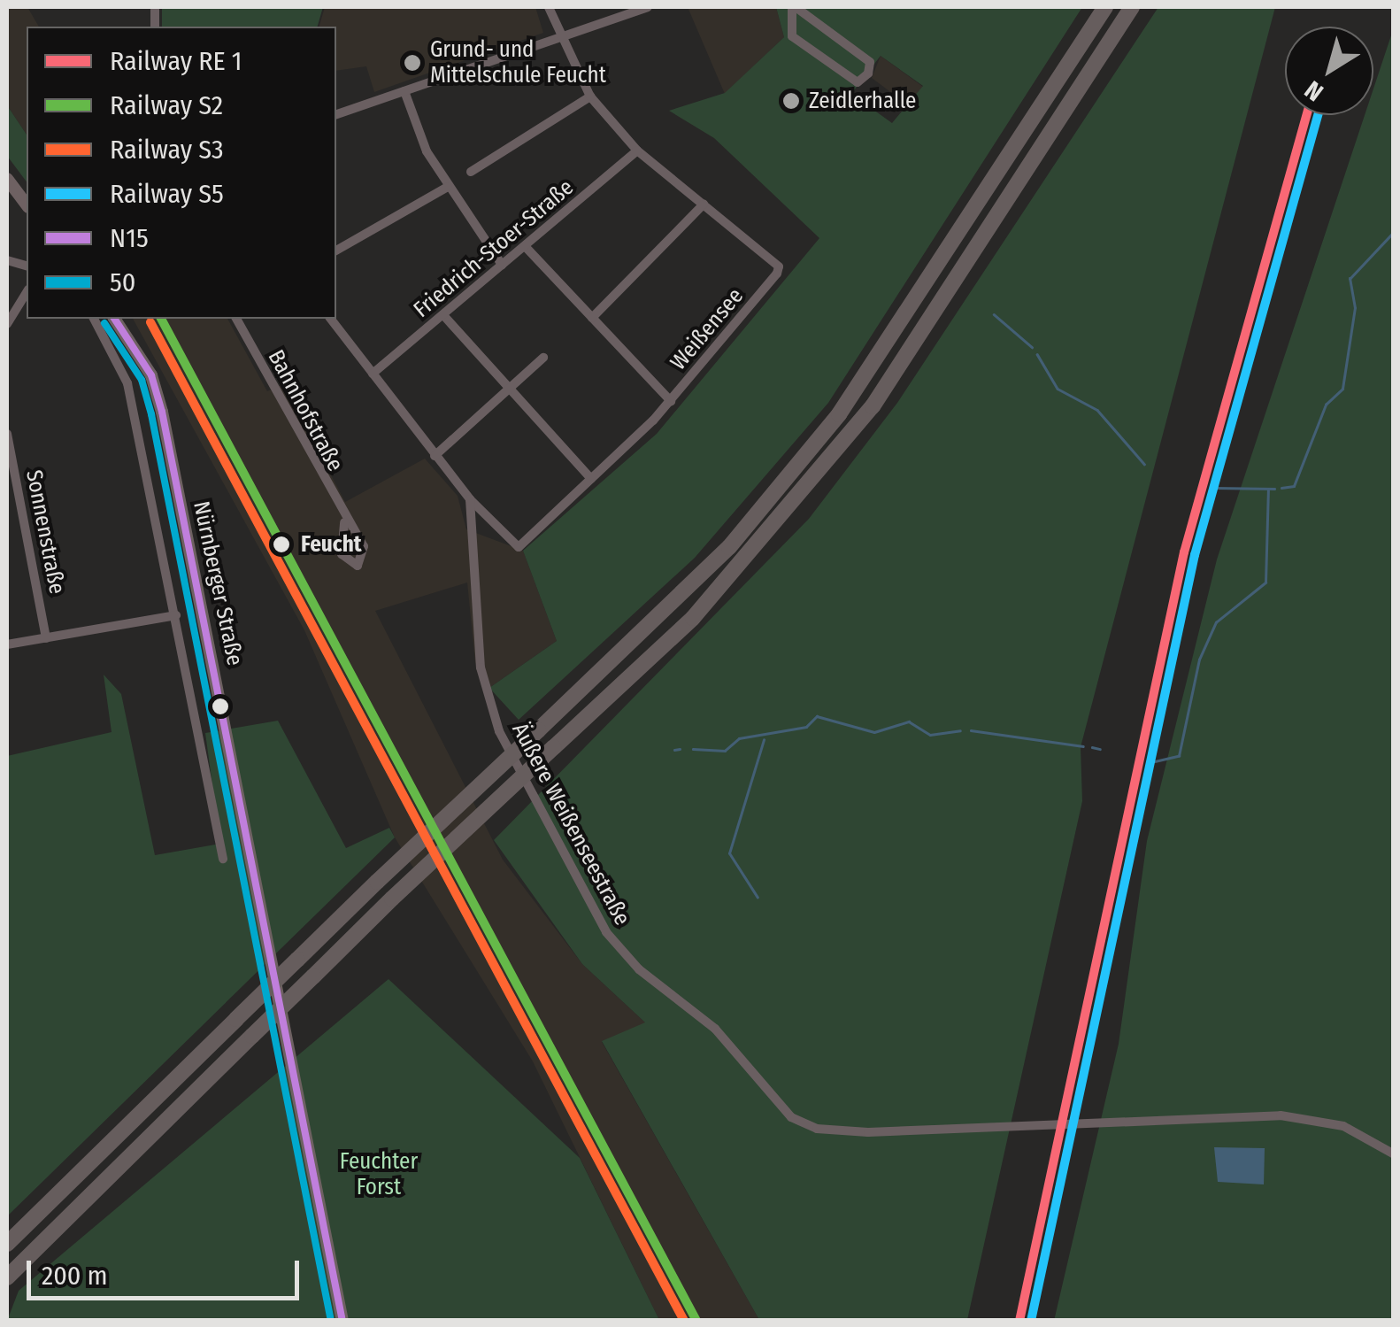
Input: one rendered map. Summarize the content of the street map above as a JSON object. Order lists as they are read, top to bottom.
{
  "streets": {
    "main road": ["Nürnberger Straße"],
    "street": [
      "Friedrich-Stoer-Straße",
      "Weißensee",
      "Bahnhofstraße",
      "Sonnenstraße",
      "Äußere Weißenseestraße"
    ]
  },
  "crossings": [
    ["Friedrich-Stoer-Straße", "Weißensee"]
  ],
  "parks": ["Feuchter Forst"],
  "places": ["Grund- und Mittelschule Feucht", "Zeidlerhalle", "Feucht"],
  "lines": [
    "rail line S5",
    "rail line S2",
    "transit line N15",
    "rail line S3",
    "transit line 50"
  ],
  "legend": [
    "Railway RE 1",
    "Railway S2",
    "Railway S3",
    "Railway S5",
    "N15",
    "50"
  ],
  "scale_bar": "200 m",
  "north": "bottom left"
}
